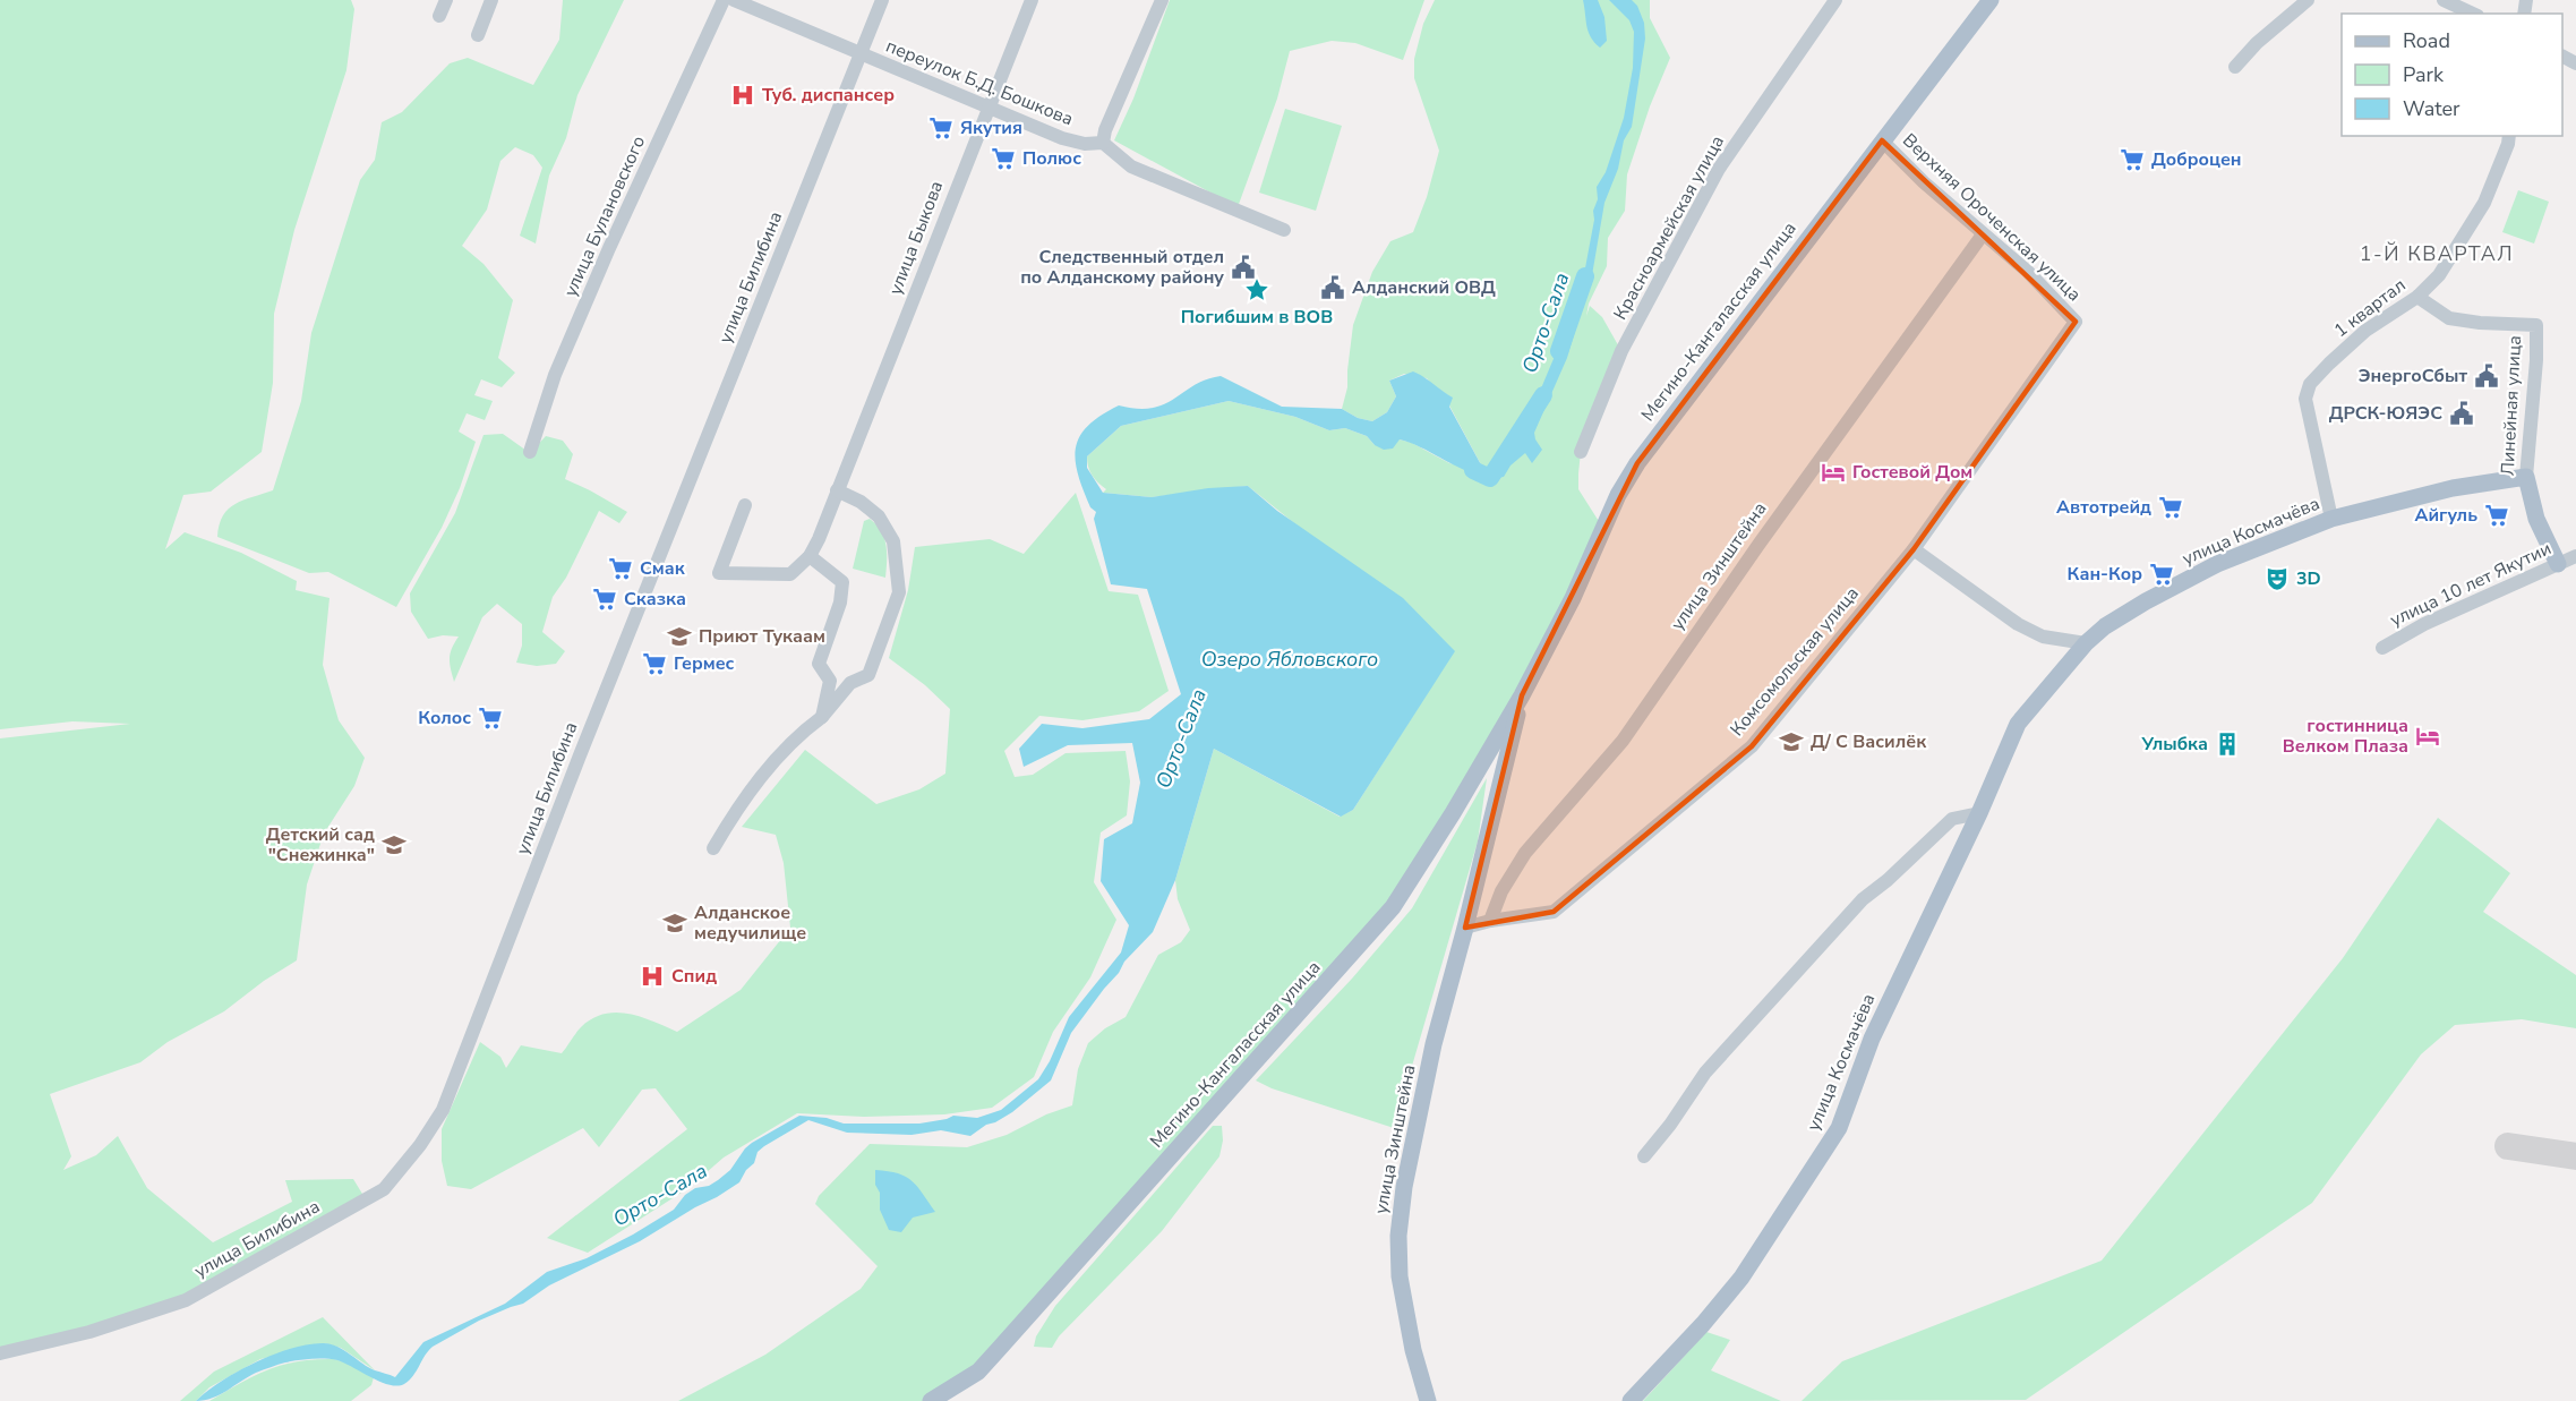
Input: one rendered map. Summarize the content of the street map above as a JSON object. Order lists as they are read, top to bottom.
{
  "streets": {
    "main road": [
      "Мегино-Кангаласская улица",
      "Линейная улица",
      "улица Космачёва",
      "улица Зинштейна"
    ],
    "street": [
      "переулок Б.Д. Бошкова",
      "улица Булановского",
      "Верхняя Ороченская улица",
      "Красноармейская улица",
      "улица Быкова",
      "улица Билибина",
      "1 квартал",
      "улица 10 лет Якутии",
      "Комсомольская улица"
    ]
  },
  "crossings": [
    ["переулок Б.Д. Бошкова", "улица Быкова"],
    ["переулок Б.Д. Бошкова", "улица Билибина"],
    ["Верхняя Ороченская улица", "Мегино-Кангаласская улица"],
    ["Верхняя Ороченская улица", "улица Зинштейна"],
    ["Верхняя Ороченская улица", "Комсомольская улица"],
    ["1 квартал", "Линейная улица"],
    ["1 квартал", "улица Космачёва"],
    ["Мегино-Кангаласская улица", "улица Зинштейна"],
    ["Мегино-Кангаласская улица", "Комсомольская улица"],
    ["Линейная улица", "улица Космачёва"],
    ["Линейная улица", "улица 10 лет Якутии"],
    ["улица Зинштейна", "Комсомольская улица"]
  ],
  "districts": ["1-Й КВАРТАЛ"],
  "water": ["Орто-Сала", "Озеро Ябловского"],
  "places": {
    "hospital": ["Туб. диспансер", "Спид"],
    "supermarket": [
      "Якутия",
      "Полюс",
      "Доброцен",
      "Автотрейд",
      "Айгуль",
      "Смак",
      "Кан-Кор",
      "Сказка",
      "Гермес",
      "Колос"
    ],
    "public building": [
      "Следственный отдел по Алданскому району",
      "Алданский ОВД",
      "ЭнергоСбыт",
      "ДРСК-ЮЯЭС"
    ],
    "place": ["Погибшим в ВОВ"],
    "hotel": ["Гостевой Дом", "гостинница Велком Плаза"],
    "theatre": ["3D"],
    "school or university": [
      "Приют Тукаам",
      "Д/ С Василёк",
      "Детский сад \"Снежинка\"",
      "Алданское медучилище"
    ],
    "building": ["Улыбка"]
  },
  "legend": ["Road", "Park", "Water"]
}
